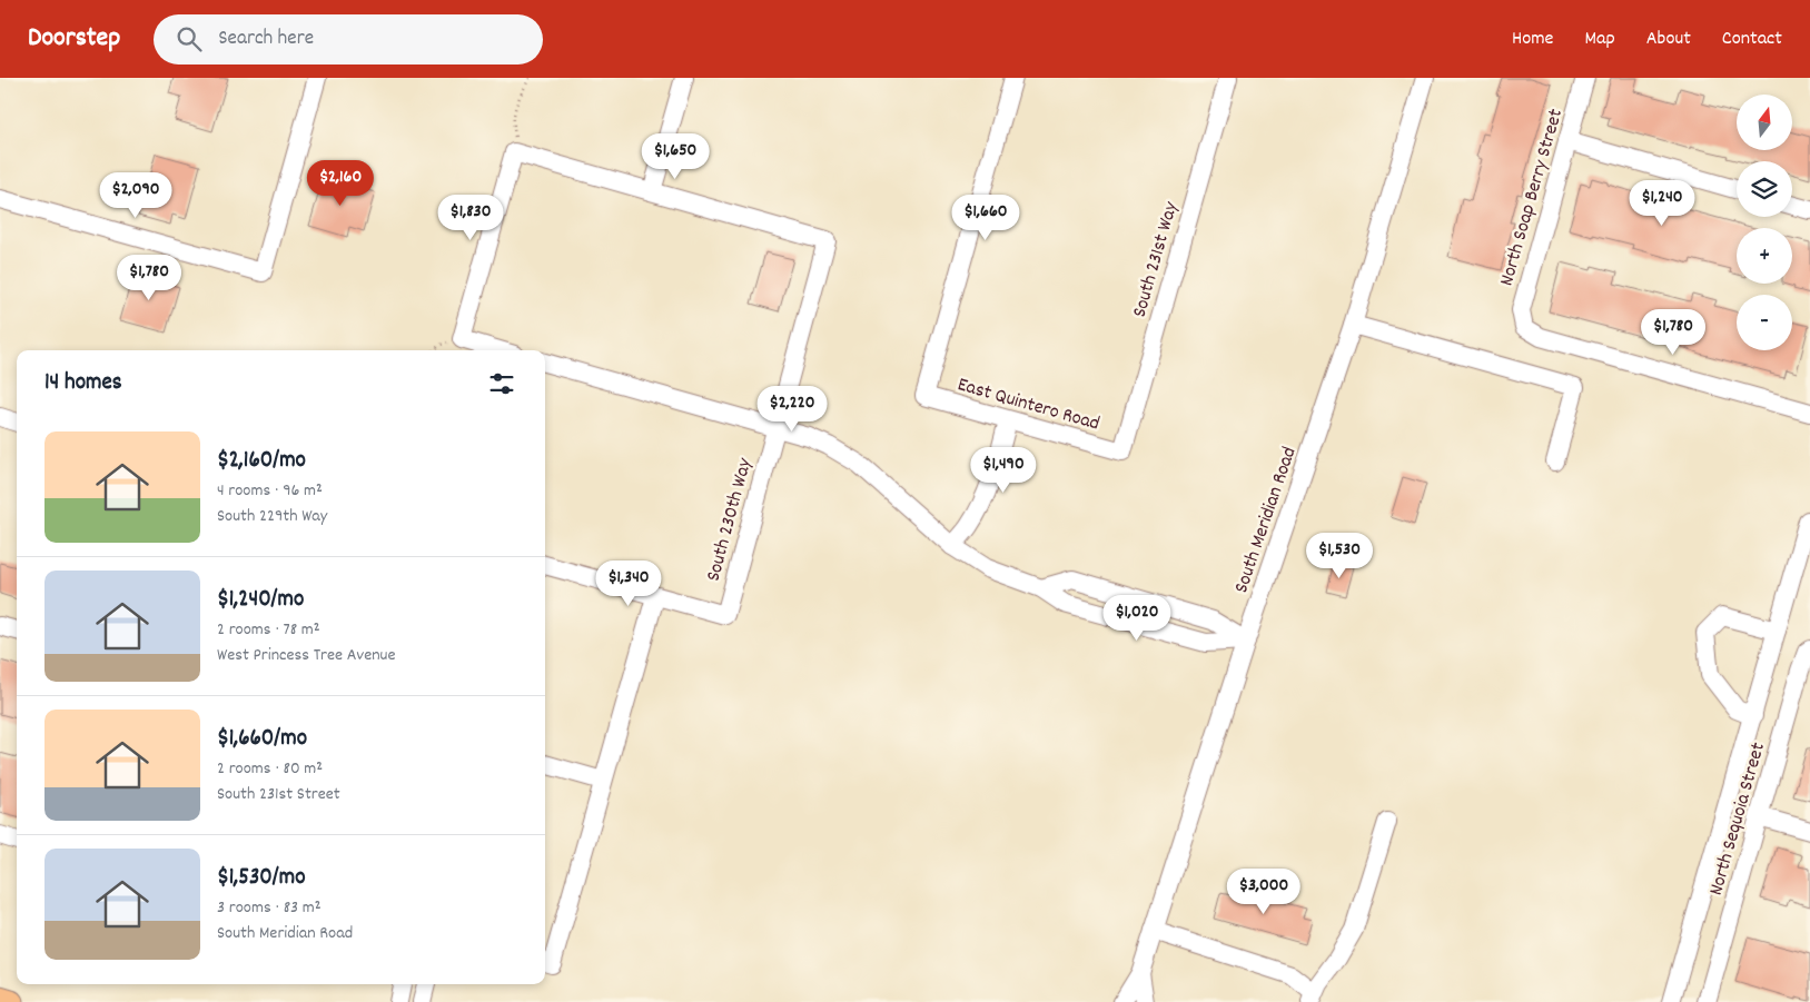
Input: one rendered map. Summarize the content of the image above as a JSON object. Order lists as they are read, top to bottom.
{
  "streets": {
    "street": [
      "North Soap Berry Street",
      "South 231st Way",
      "East Quintero Road",
      "South 230th Way",
      "South Meridian Road",
      "North Sequoia Street"
    ]
  },
  "crossings": [
    ["South 231st Way", "East Quintero Road"]
  ],
  "north": "top",
  "page": {
    "header": "Doorstep",
    "search": "Search here",
    "nav": [
      "Home",
      "Map",
      "About",
      "Contact"
    ],
    "map_buttons": ["+", "−"],
    "price": [
      "$1,650",
      "$2,160",
      "$2,090",
      "$1,240",
      "$1,830",
      "$1,660",
      "$1,780",
      "$1,780",
      "$2,220",
      "$1,490",
      "$1,530",
      "$1,340",
      "$1,020",
      "$3,000"
    ],
    "heading": "14 homes",
    "list": [
      {
        "name": "$2,160/mo",
        "note": "4 rooms · 96 m² · South 229th Way"
      },
      {
        "name": "$1,240/mo",
        "note": "2 rooms · 78 m² · West Princess Tree Avenue"
      },
      {
        "name": "$1,660/mo",
        "note": "2 rooms · 80 m² · South 231st Street"
      },
      {
        "name": "$1,530/mo",
        "note": "3 rooms · 83 m² · South Meridian Road"
      }
    ]
  }
}
